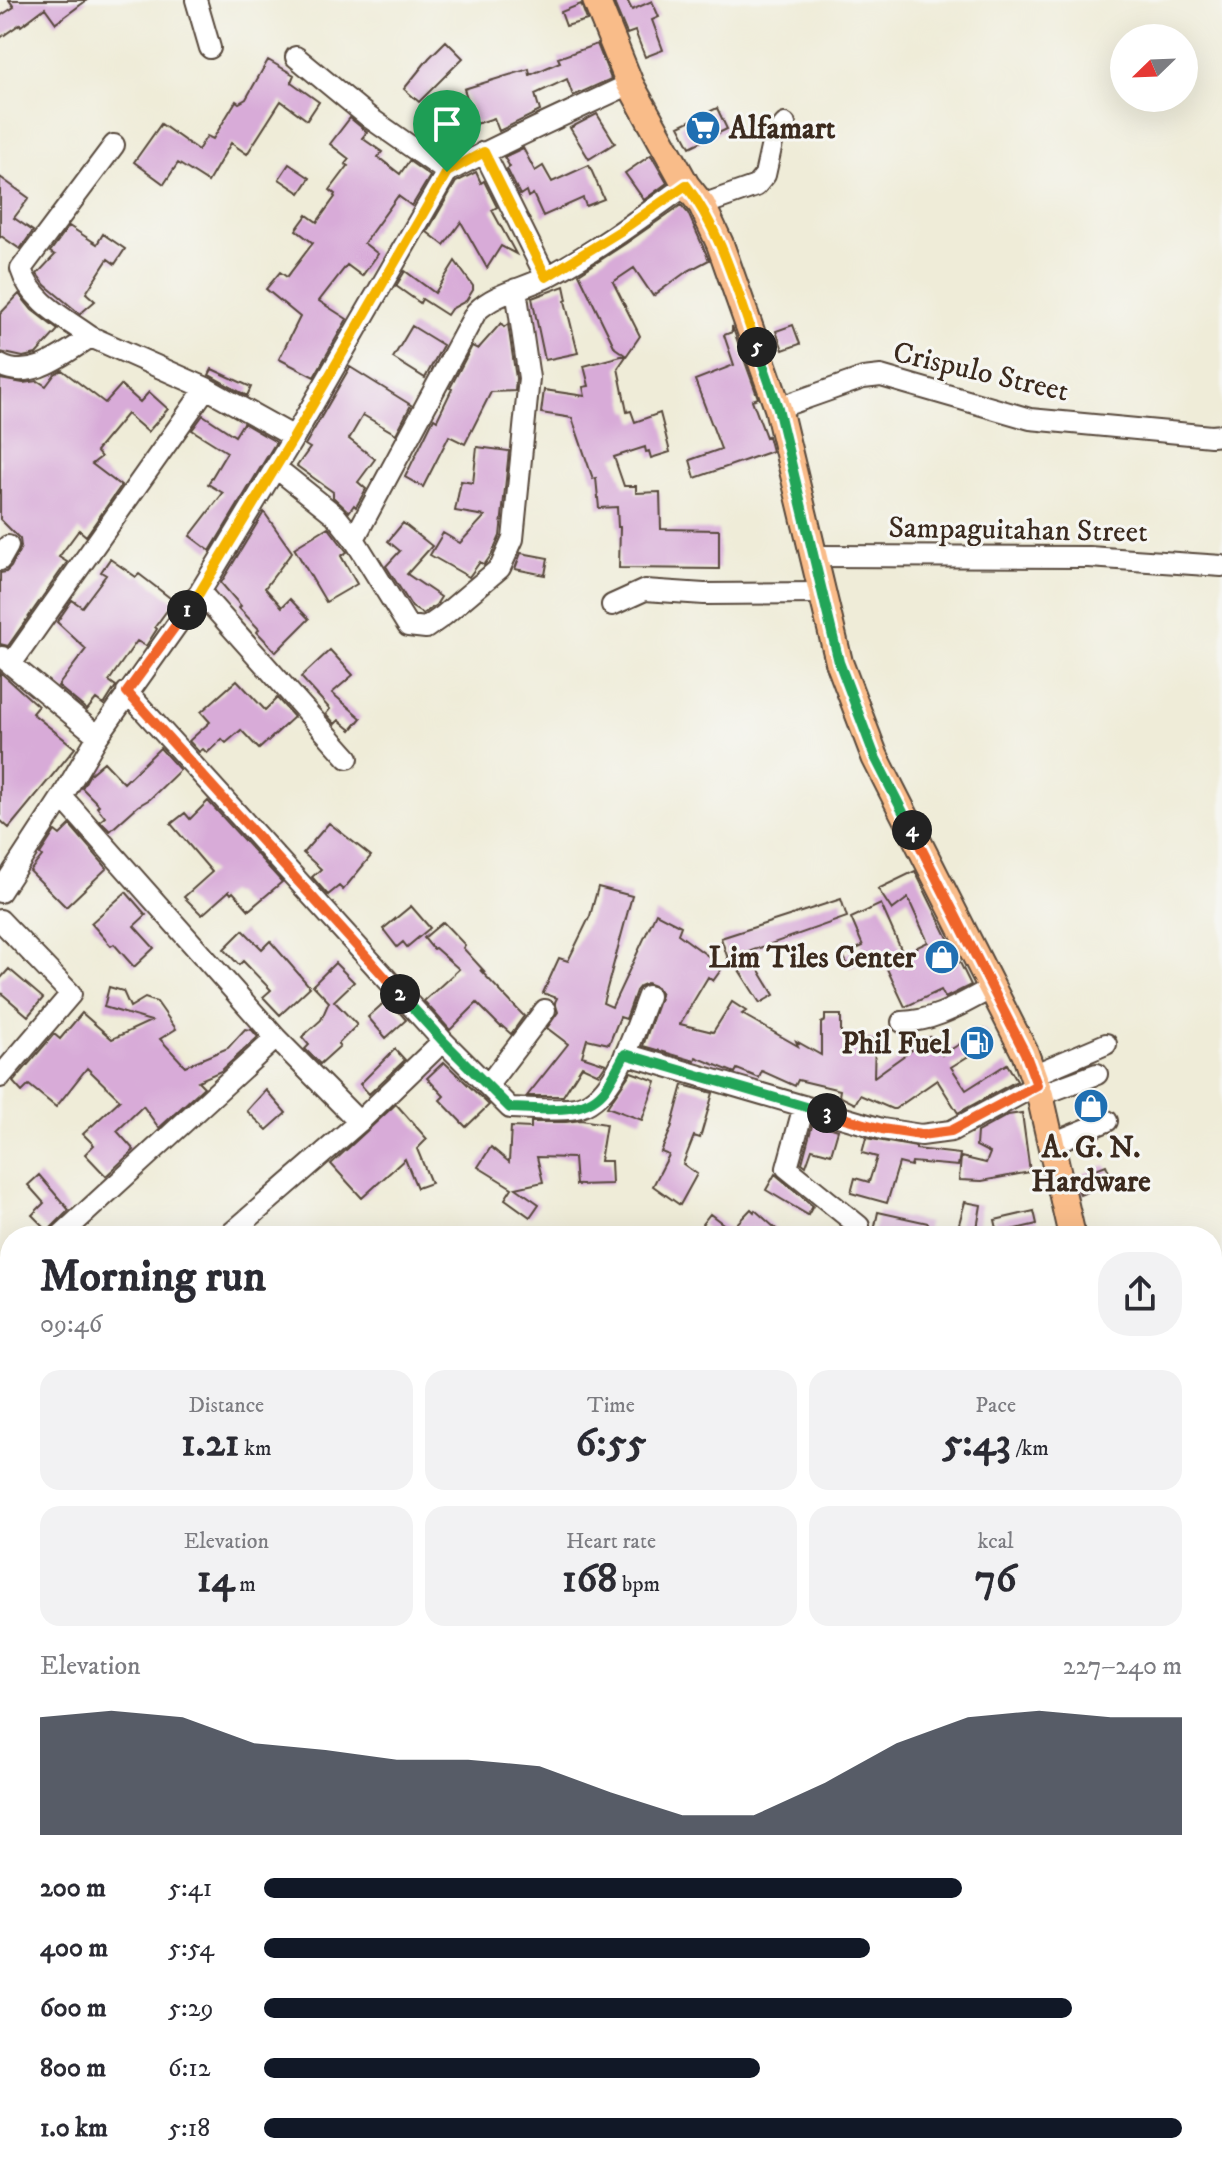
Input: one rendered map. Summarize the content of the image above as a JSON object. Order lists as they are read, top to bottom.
{
  "streets": {
    "street": ["Crispulo Street", "Sampaguitahan Street"]
  },
  "places": {
    "supermarket": ["Alfamart"],
    "shop": ["Lim Tiles Center", "A. G. N. Hardware"],
    "fuel station": ["Phil Fuel"]
  },
  "north": "bottom left",
  "page": {
    "pins": [
      "5",
      "1",
      "4",
      "2",
      "3"
    ],
    "heading": ["Morning run", "09:46"],
    "stats": [
      ["Distance", "1.21 km"],
      ["Time", "6:55"],
      ["Pace", "5:43 /km"],
      ["Elevation", "14 m"],
      ["Heart rate", "168 bpm"],
      ["kcal", "76"]
    ],
    "chart": ["Elevation", "227–240 m"],
    "list": [
      {
        "name": "200 m",
        "note": "5:41"
      },
      {
        "name": "400 m",
        "note": "5:54"
      },
      {
        "name": "600 m",
        "note": "5:29"
      },
      {
        "name": "800 m",
        "note": "6:12"
      },
      {
        "name": "1.0 km",
        "note": "5:18"
      }
    ]
  }
}
